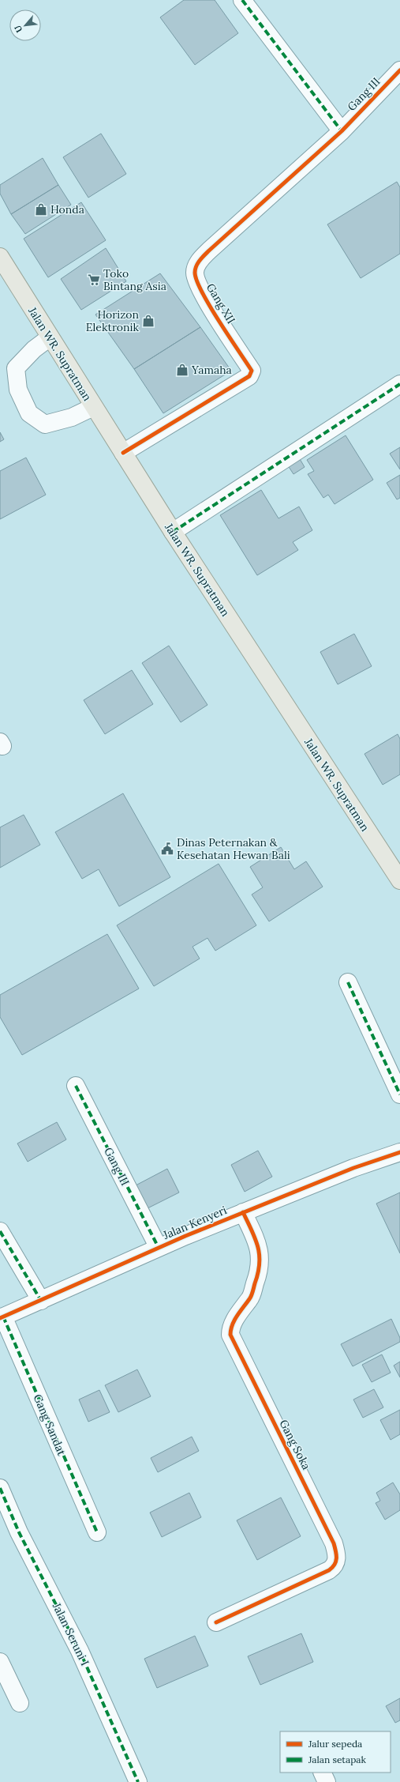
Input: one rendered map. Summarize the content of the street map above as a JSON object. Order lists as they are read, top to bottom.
{
  "streets": {
    "main road": ["Jalan WR. Supratman"],
    "street": [
      "Gang III",
      "Gang XII",
      "Jalan Kenyeri",
      "Gang Sandat",
      "Gang Soka",
      "Jalan Seruni I"
    ]
  },
  "crossings": [
    ["Gang III", "Gang XII"],
    ["Gang III", "Jalan Kenyeri"],
    ["Gang XII", "Jalan WR. Supratman"],
    ["Jalan Kenyeri", "Gang Sandat"],
    ["Jalan Kenyeri", "Gang Soka"]
  ],
  "places": {
    "shop": ["Honda", "Horizon Elektronik", "Yamaha"],
    "supermarket": ["Toko Bintang Asia"],
    "public building": ["Dinas Peternakan & Kesehatan Hewan Bali"]
  },
  "legend": ["Jalur sepeda", "Jalan setapak"],
  "north": "bottom left"
}
